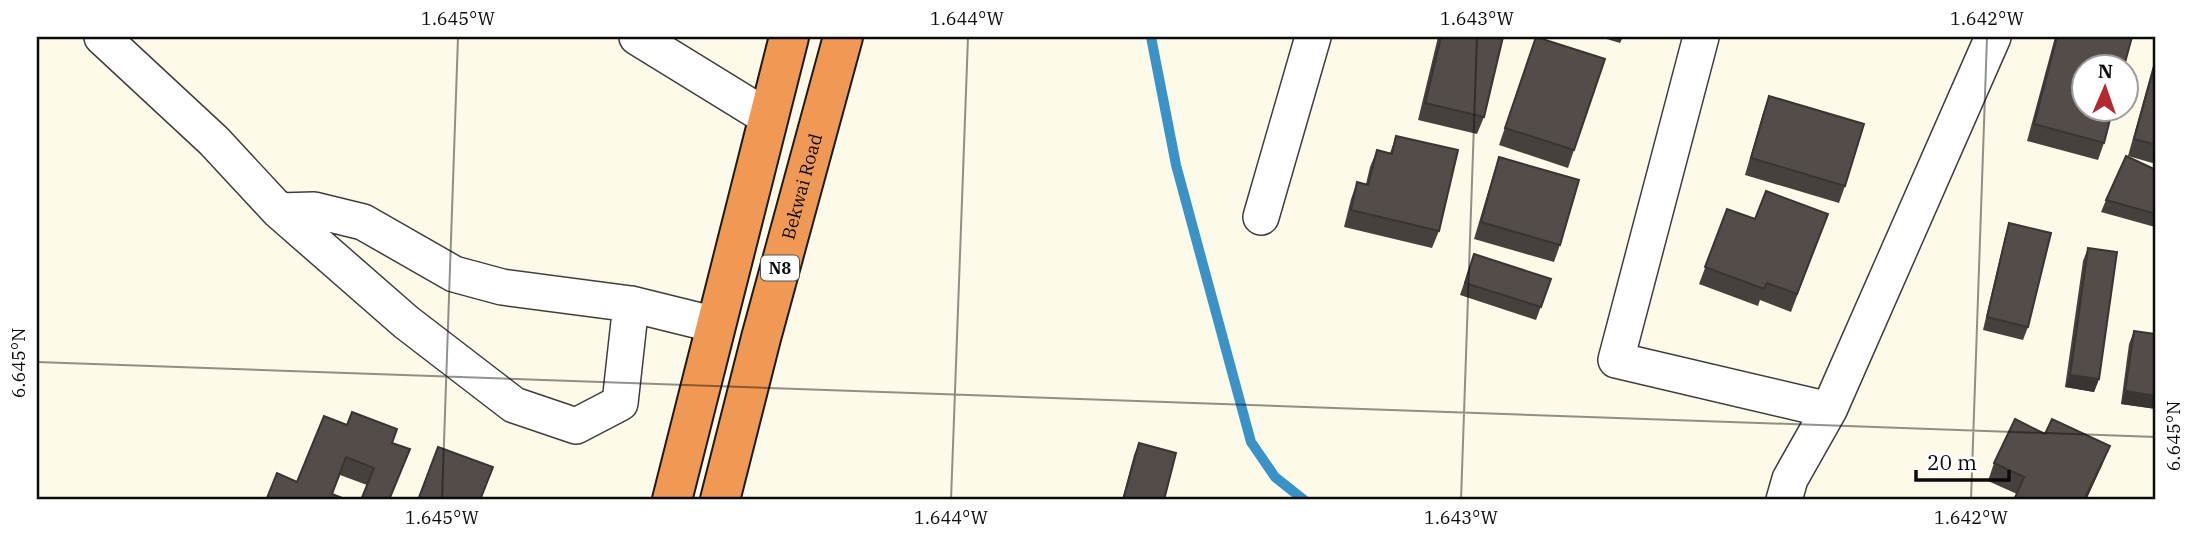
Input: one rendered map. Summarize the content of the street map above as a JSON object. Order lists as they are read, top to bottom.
{
  "streets": {
    "highway": ["Bekwai Road", "N8"]
  },
  "scale_bar": "20 m",
  "north": "top",
  "coordinates": [
    "1.645°W",
    "1.644°W",
    "1.643°W",
    "1.642°W",
    "6.645°N"
  ]
}
